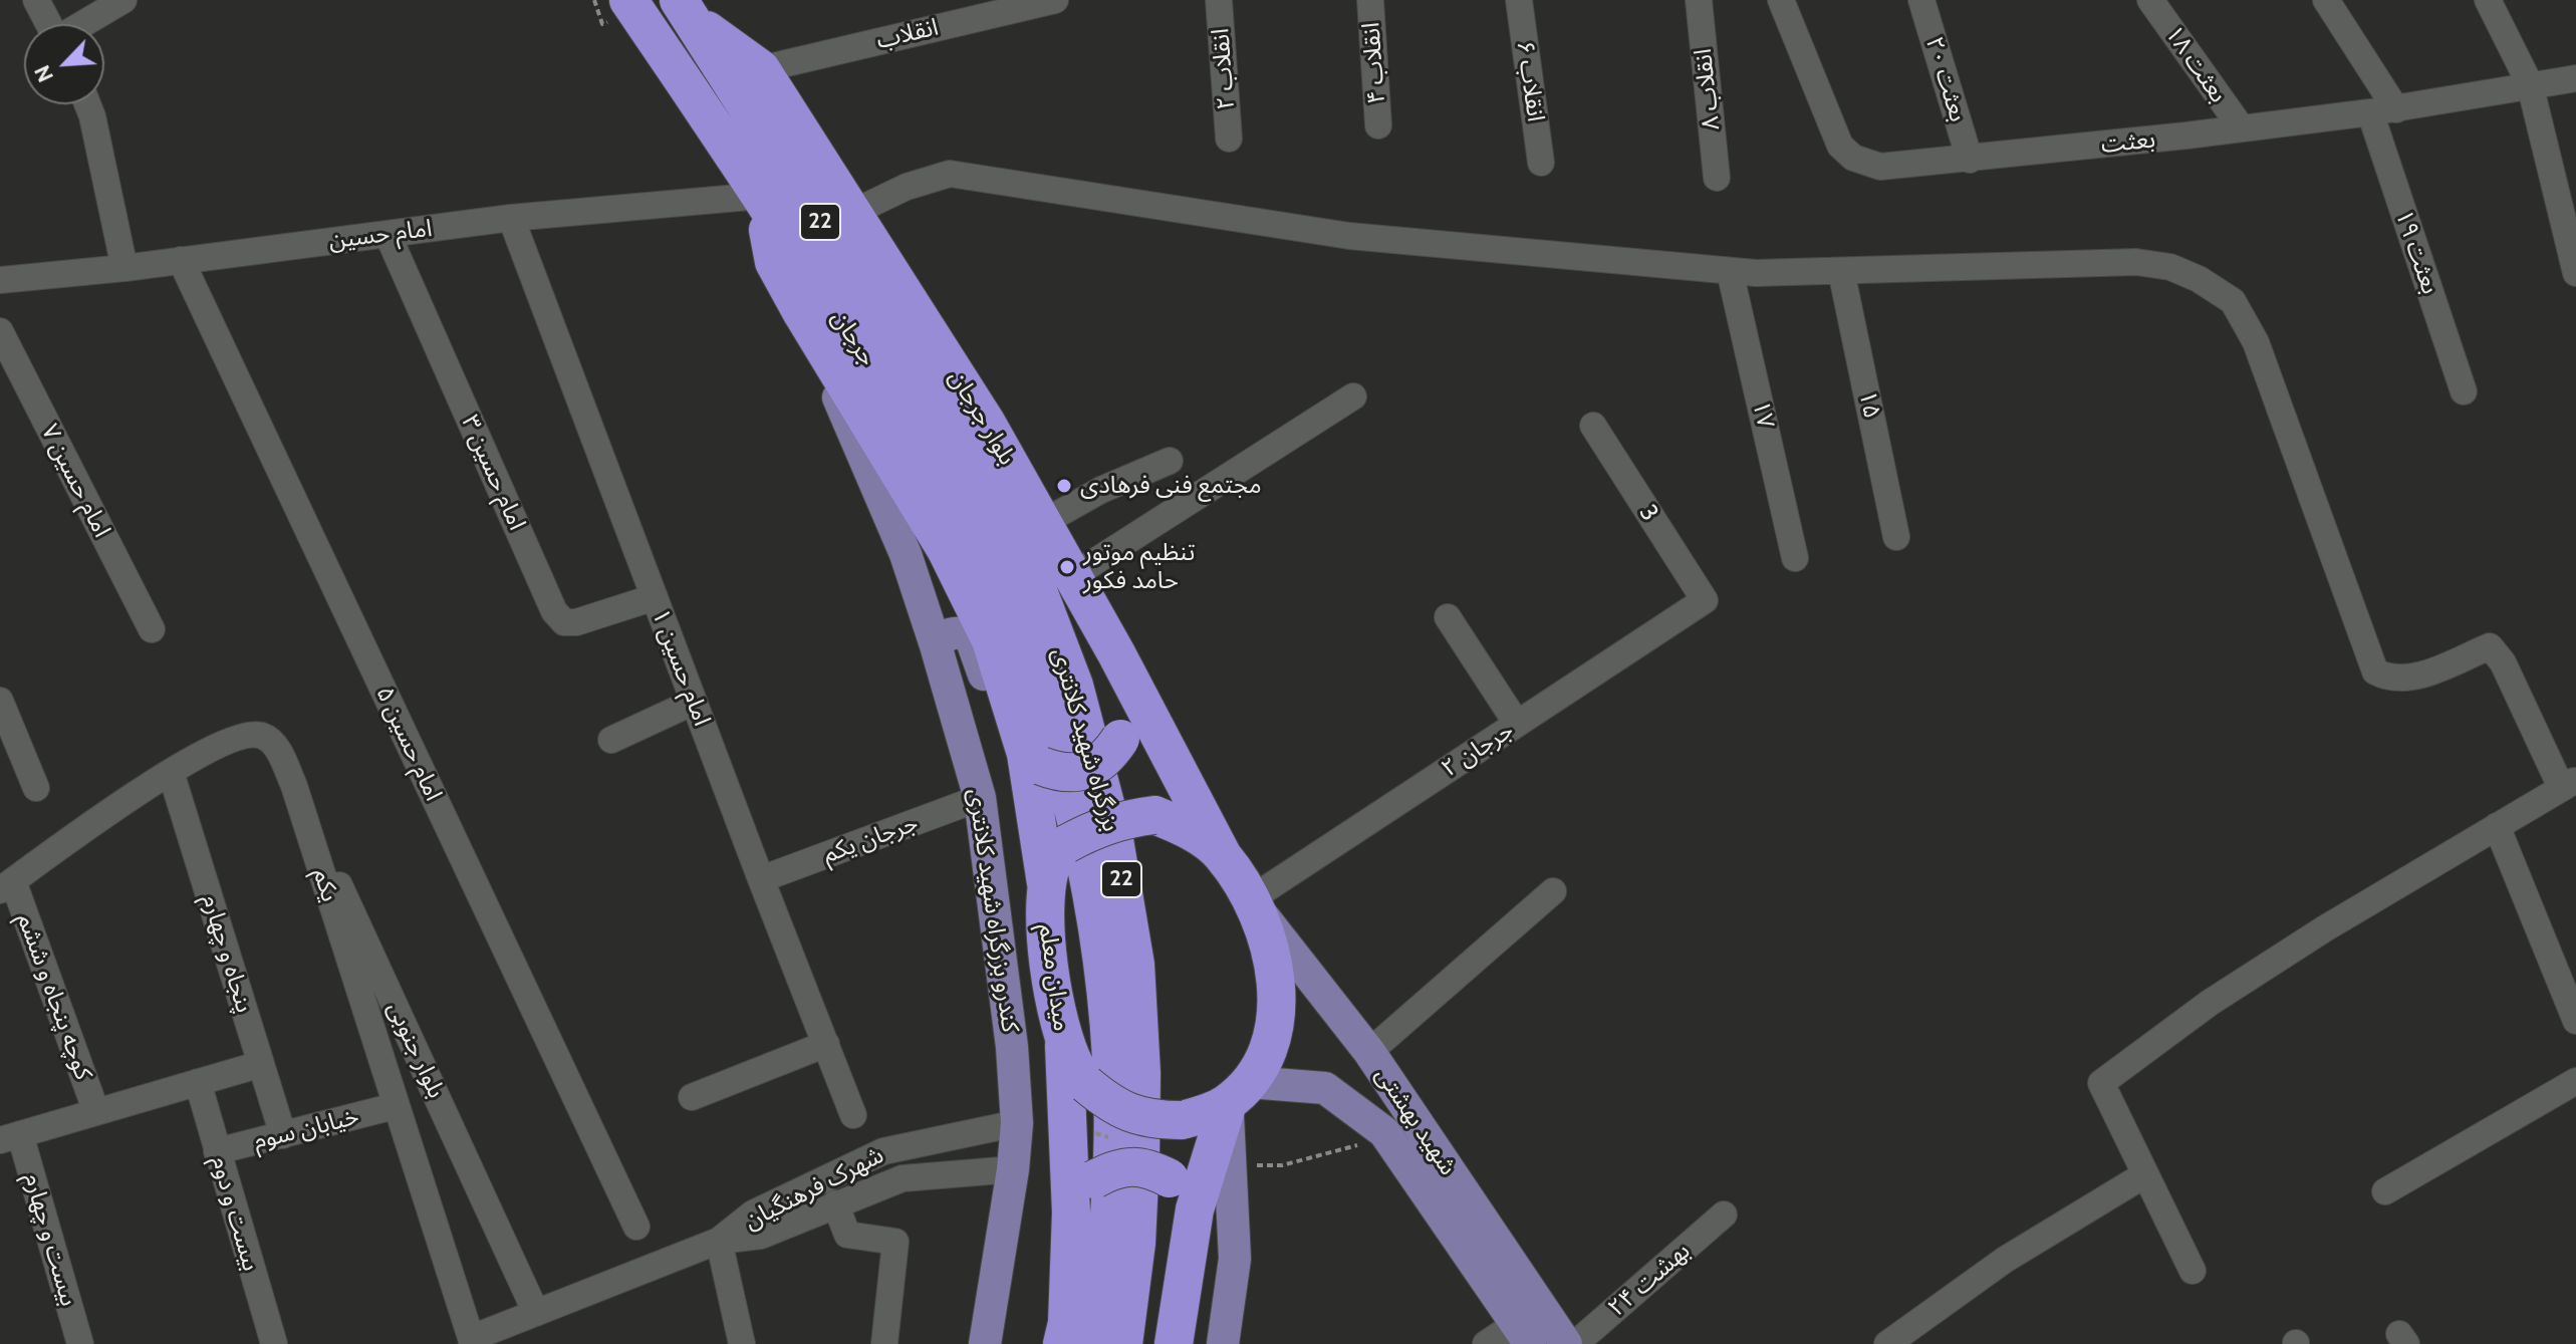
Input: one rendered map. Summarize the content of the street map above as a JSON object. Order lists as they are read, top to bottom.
{
  "streets": {
    "highway": [
      "22",
      "جرجان",
      "بلوار جرجان",
      "بزرگراه شهید کلانتری",
      "میدان معلم"
    ],
    "main road": ["کندرو بزرگراه شهید کلانتری", "شهید بهشتی"],
    "street": [
      "انقلاب",
      "۴ انقلاب",
      "۱۸ بعثت",
      "۲ انقلاب",
      "۲۰ بعثت",
      "۶ انقلاب",
      "۸ انقلاب",
      "بعثت",
      "امام حسین",
      "بعثت ۱۹",
      "۱۵",
      "۱۷",
      "امام حسین ۳",
      "امام حسین ۷",
      "3",
      "امام حسین ۱",
      "امام حسین ۵",
      "جرجان ۲",
      "جرجان یکم",
      "یکم",
      "پنجاه و چهارم",
      "کوچه پنجاه و ششم",
      "بلوار جنوبی",
      "خیابان سوم",
      "شهرک فرهنگیان",
      "بیست و دوم",
      "بیست و چهارم",
      "بهشت ۲۴"
    ]
  },
  "crossings": [
    ["انقلاب", "بلوار جرجان"],
    ["۱۸ بعثت", "بعثت"],
    ["۲۰ بعثت", "بعثت"],
    ["بعثت", "بعثت ۱۹"],
    ["امام حسین", "جرجان"],
    ["امام حسین", "امام حسین ۳"],
    ["امام حسین", "امام حسین ۱"],
    ["امام حسین", "امام حسین ۵"],
    ["جرجان", "بلوار جرجان"],
    ["جرجان", "بزرگراه شهید کلانتری"],
    ["بلوار جرجان", "جرجان ۲"],
    ["بلوار جرجان", "میدان معلم"],
    ["بلوار جرجان", "شهید بهشتی"],
    ["امام حسین ۳", "امام حسین ۱"],
    ["3", "جرجان ۲"],
    ["امام حسین ۱", "جرجان یکم"],
    ["جرجان ۲", "میدان معلم"],
    ["جرجان ۲", "شهید بهشتی"],
    ["جرجان یکم", "کندرو بزرگراه شهید کلانتری"],
    ["یکم", "پنجاه و چهارم"],
    ["یکم", "کوچه پنجاه و ششم"],
    ["یکم", "بلوار جنوبی"],
    ["یکم", "خیابان سوم"],
    ["کندرو بزرگراه شهید کلانتری", "شهرک فرهنگیان"],
    ["پنجاه و چهارم", "خیابان سوم"],
    ["میدان معلم", "شهید بهشتی"],
    ["خیابان سوم", "بیست و دوم"]
  ],
  "places": ["مجتمع فنی فرهادی", "تنظیم موتور حامد فکور"],
  "north": "bottom left"
}
